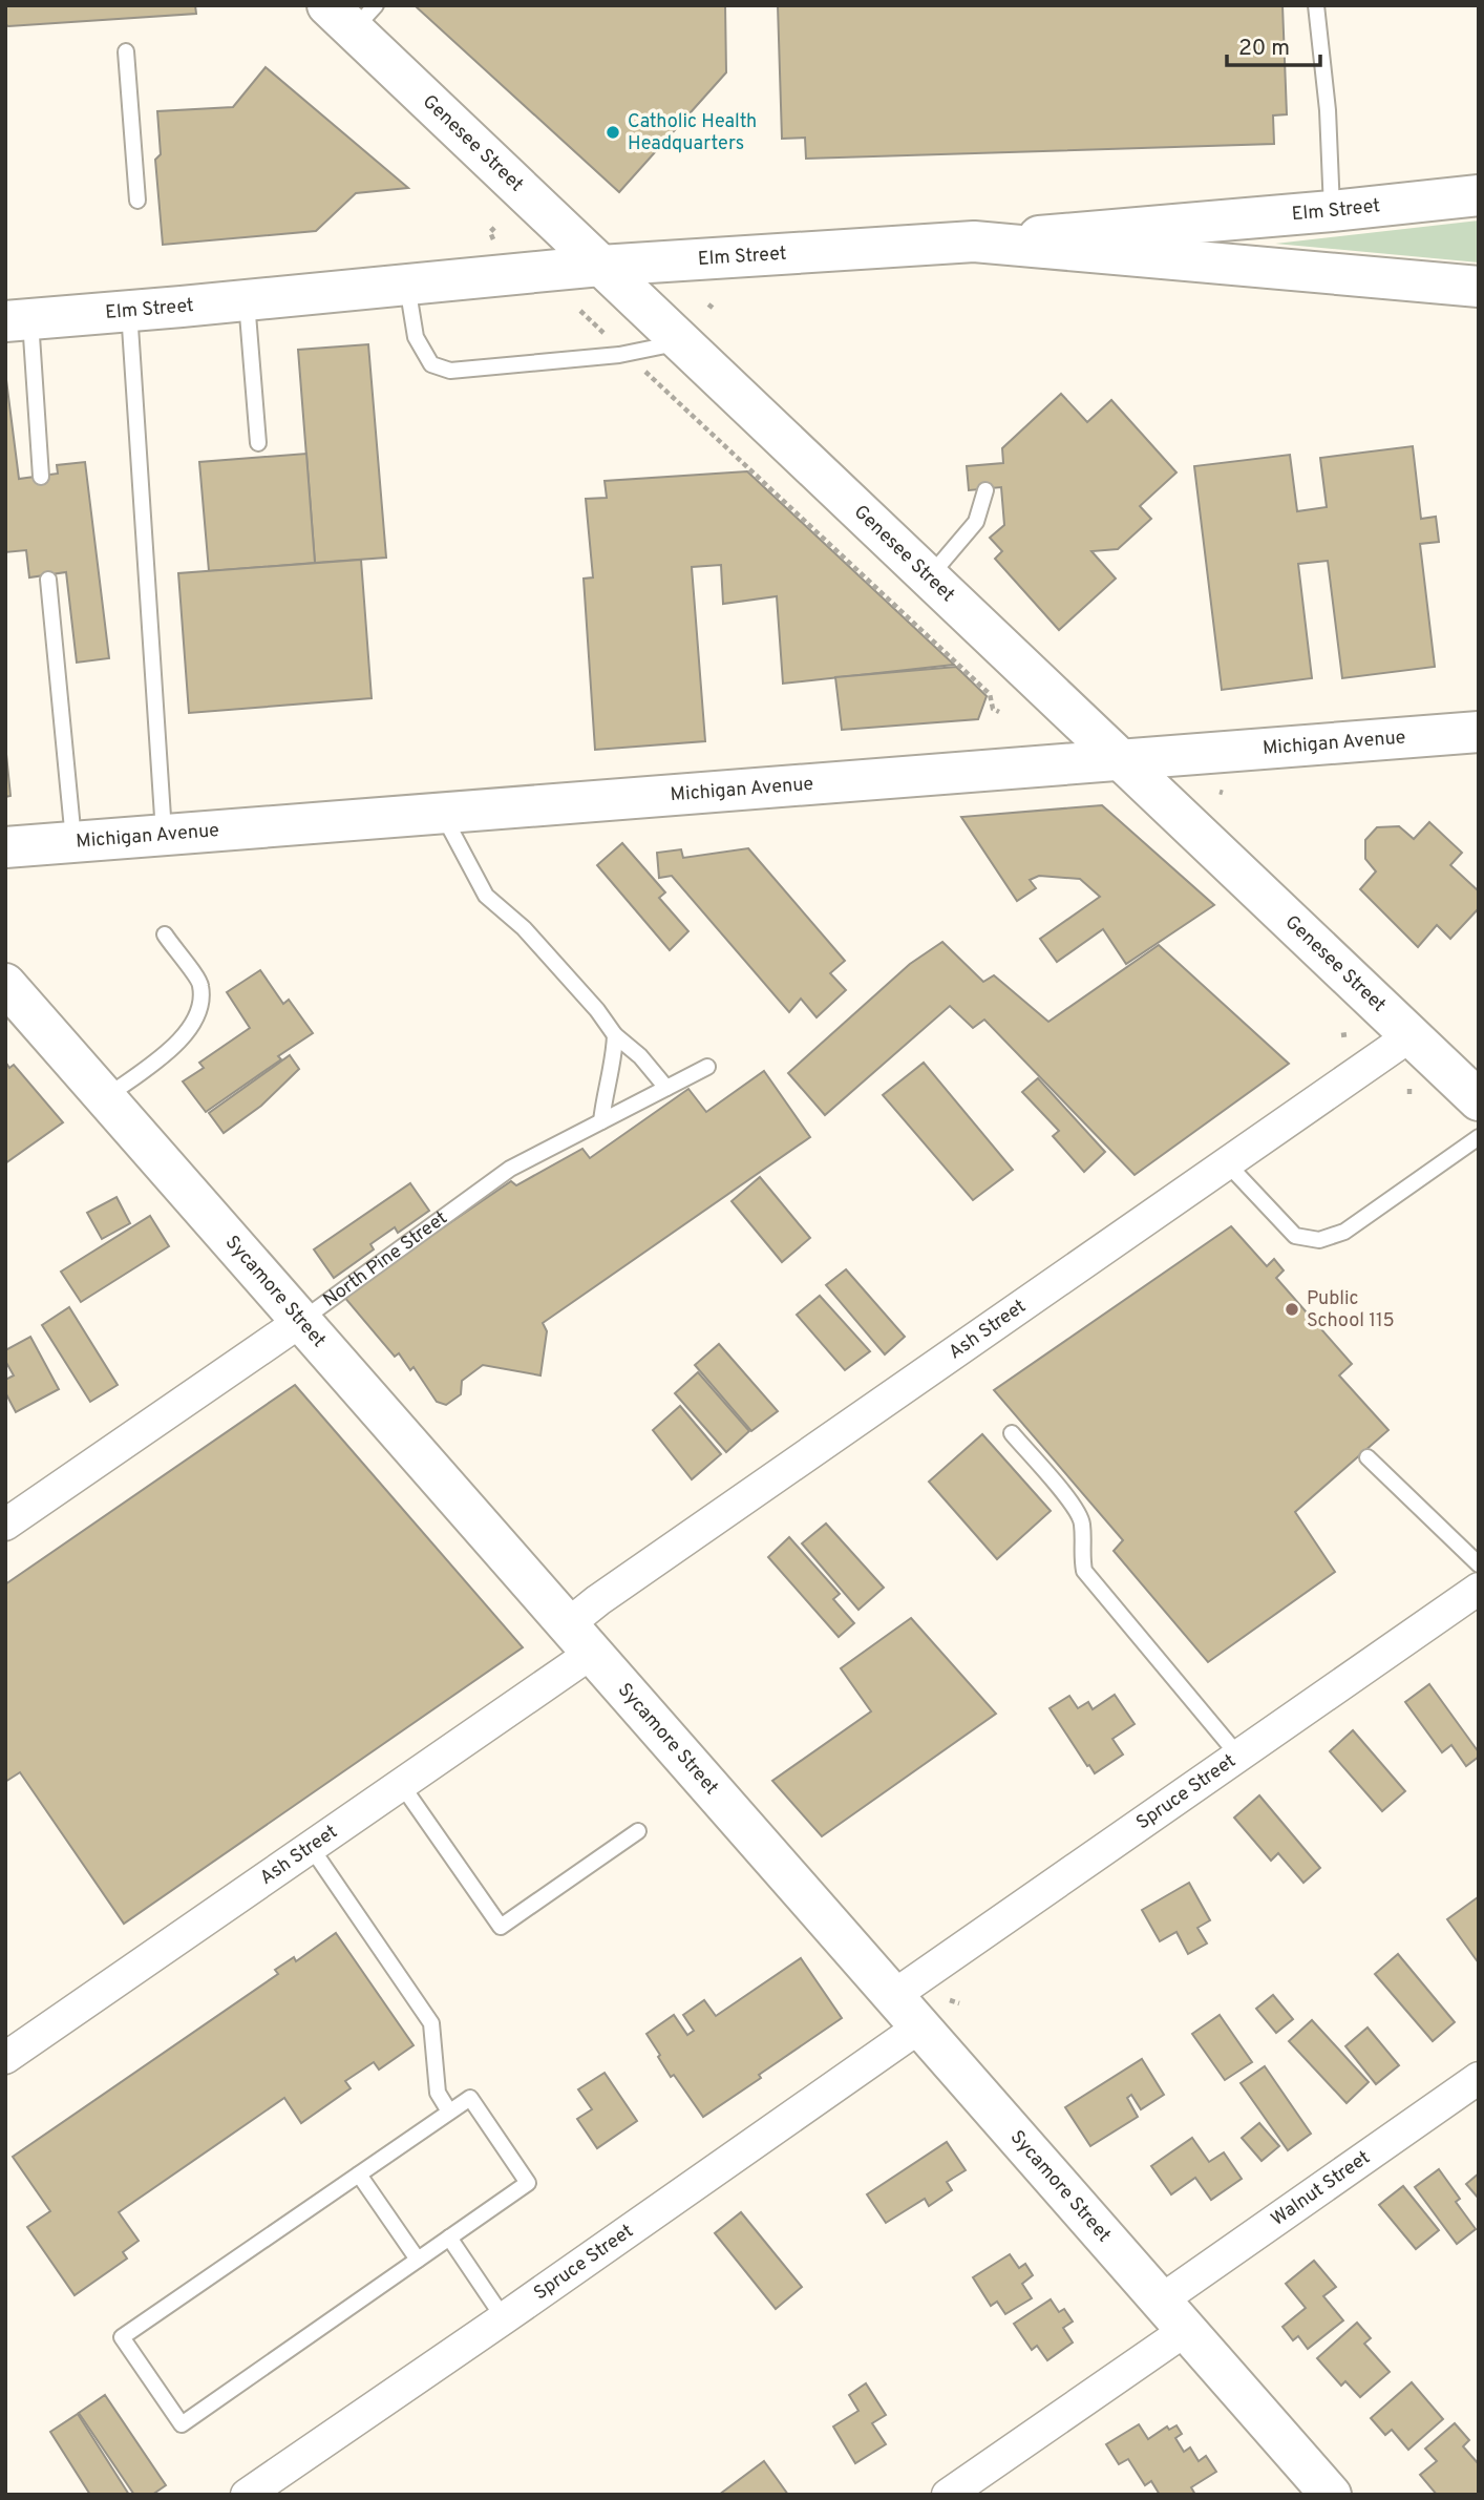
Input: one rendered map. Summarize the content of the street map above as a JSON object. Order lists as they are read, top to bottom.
{
  "streets": {
    "main road": [
      "Genesee Street",
      "Elm Street",
      "Michigan Avenue",
      "Sycamore Street"
    ],
    "street": [
      "North Pine Street",
      "Ash Street",
      "Spruce Street",
      "Walnut Street"
    ]
  },
  "crossings": [
    ["Genesee Street", "Elm Street"],
    ["Genesee Street", "Michigan Avenue"],
    ["Genesee Street", "Ash Street"],
    ["North Pine Street", "Sycamore Street"],
    ["Sycamore Street", "Ash Street"],
    ["Sycamore Street", "Spruce Street"],
    ["Sycamore Street", "Walnut Street"]
  ],
  "places": ["Catholic Health Headquarters", "Public School 115"],
  "scale_bar": "20 m"
}
